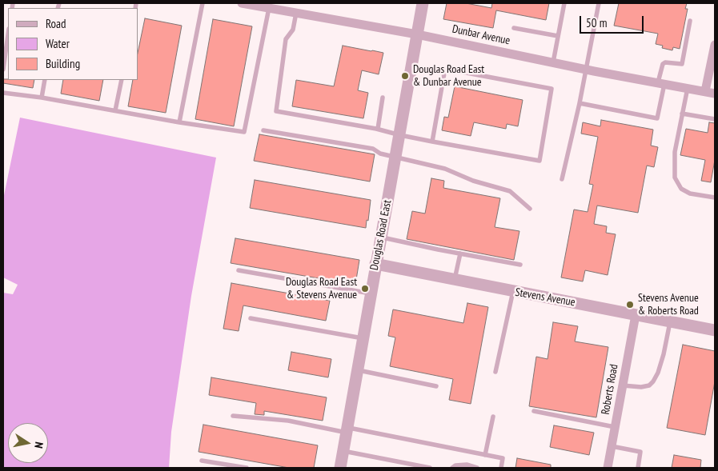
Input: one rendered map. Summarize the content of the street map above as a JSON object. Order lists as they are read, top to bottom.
{
  "streets": {
    "street": [
      "Dunbar Avenue",
      "Douglas Road East",
      "Stevens Avenue",
      "Roberts Road"
    ]
  },
  "crossings": [
    ["Dunbar Avenue", "Douglas Road East"],
    ["Douglas Road East", "Stevens Avenue"],
    ["Stevens Avenue", "Roberts Road"]
  ],
  "places": ["Douglas Road East & Dunbar Avenue", "Douglas Road East & Stevens Avenue", "Stevens Avenue & Roberts Road"],
  "legend": ["Road", "Water", "Building"],
  "scale_bar": "50 m",
  "north": "right"
}
